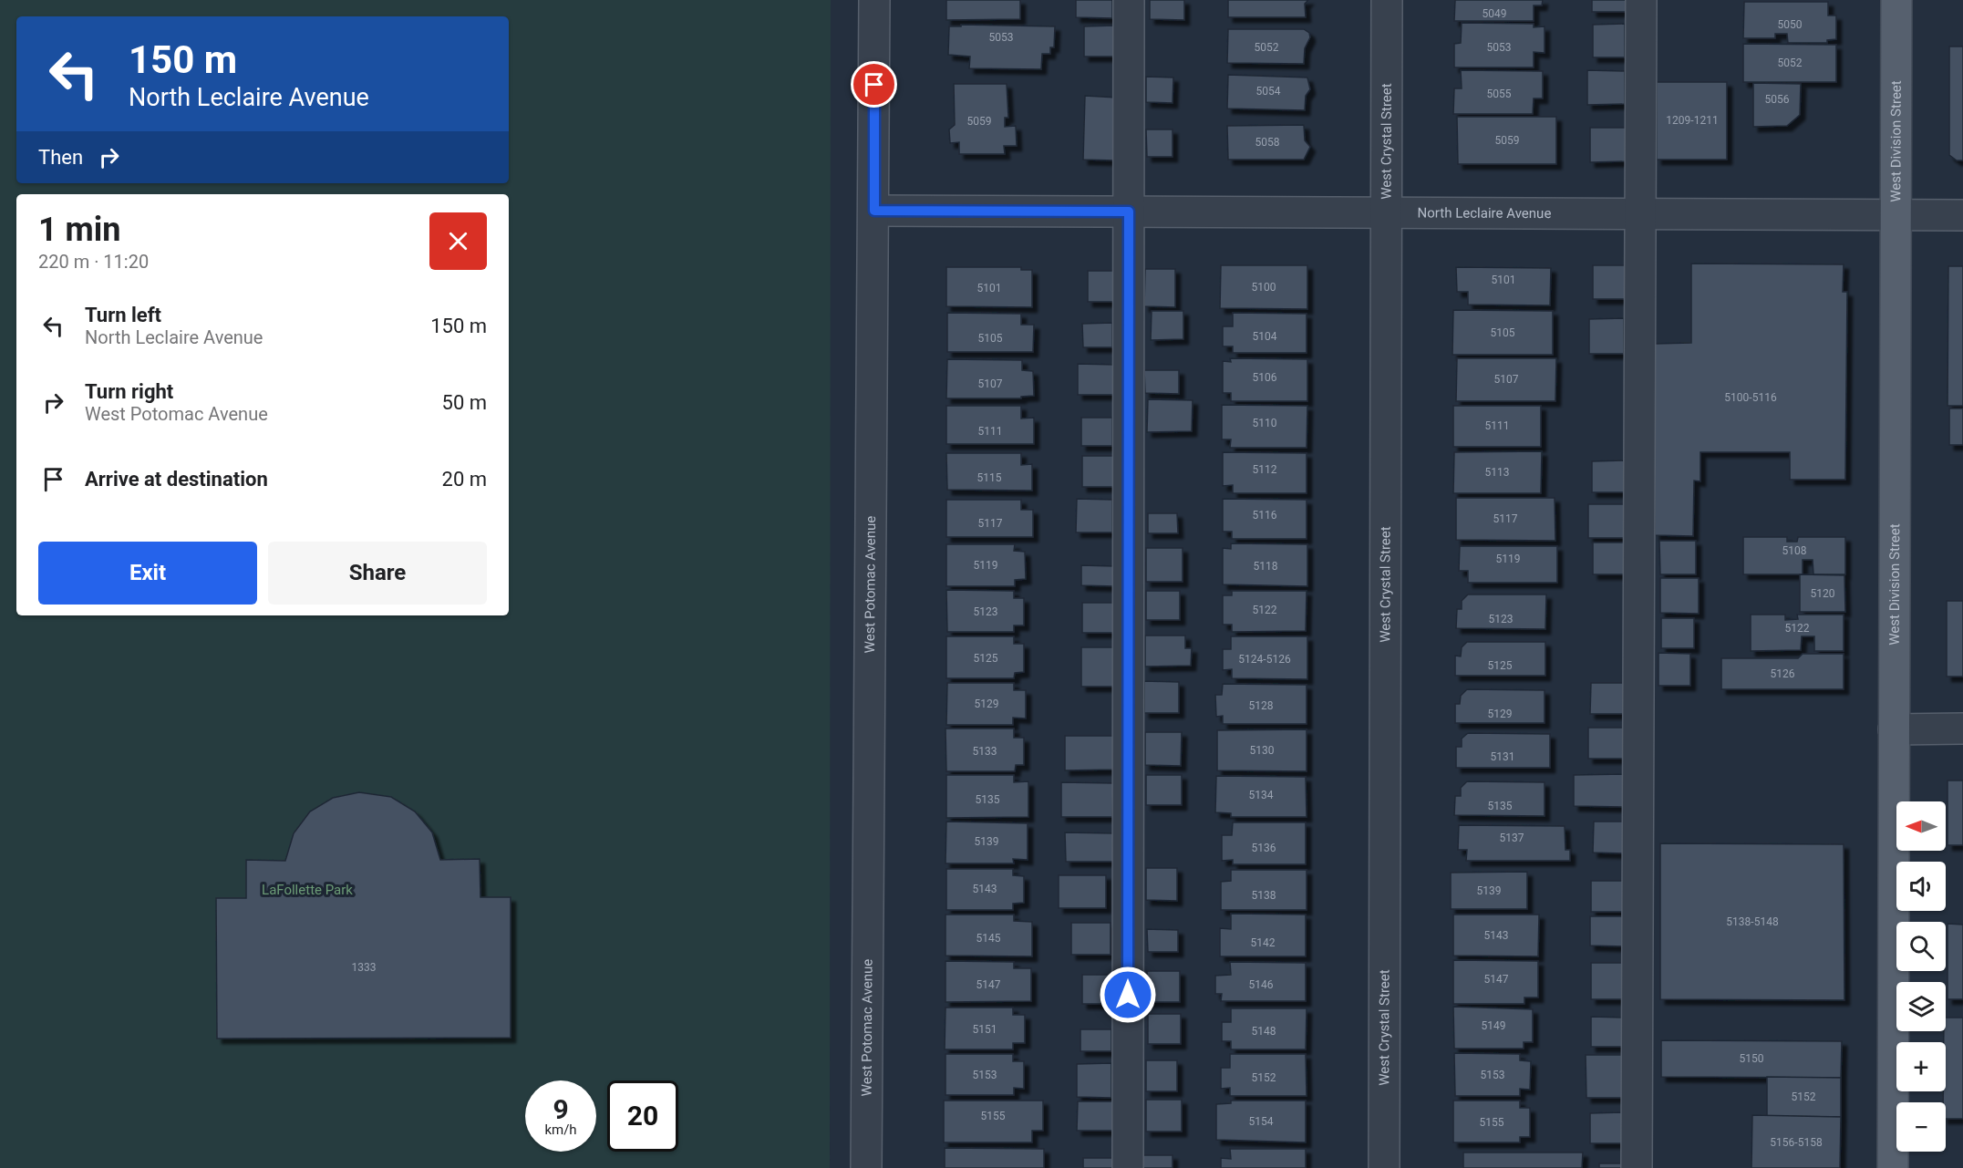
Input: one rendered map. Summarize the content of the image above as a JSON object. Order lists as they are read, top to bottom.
{
  "streets": {
    "main road": ["West Division Street"],
    "street": ["West Crystal Street", "North Leclaire Avenue", "West Potomac Avenue"]
  },
  "crossings": [
    ["West Crystal Street", "North Leclaire Avenue"],
    ["West Division Street", "North Leclaire Avenue"],
    ["North Leclaire Avenue", "West Potomac Avenue"]
  ],
  "parks": ["LaFollette Park"],
  "house_numbers": [
    "5049",
    "5050",
    "5053",
    "5052",
    "5053",
    "5052",
    "5054",
    "5055",
    "5056",
    "1209-1211",
    "5059",
    "5059",
    "5058",
    "5101",
    "5100",
    "5101",
    "5105",
    "5104",
    "5105",
    "5106",
    "5107",
    "5107",
    "5100-5116",
    "5110",
    "5111",
    "5111",
    "5112",
    "5113",
    "5115",
    "5116",
    "5117",
    "5117",
    "5108",
    "5119",
    "5119",
    "5118",
    "5120",
    "5122",
    "5123",
    "5123",
    "5122",
    "5125",
    "5124-5126",
    "5125",
    "5126",
    "5129",
    "5128",
    "5129",
    "5130",
    "5133",
    "5131",
    "5134",
    "5135",
    "5135",
    "5137",
    "5139",
    "5136",
    "5143",
    "5139",
    "5138",
    "5138-5148",
    "5143",
    "5145",
    "5142",
    "1333",
    "5147",
    "5147",
    "5146",
    "5149",
    "5151",
    "5148",
    "5150",
    "5153",
    "5153",
    "5152",
    "5152",
    "5155",
    "5154",
    "5155",
    "5156-5158"
  ],
  "north": "left",
  "page": {
    "turn": ["150 m", "North Leclaire Avenue"],
    "then": "Then",
    "heading": ["1 min", "220 m · 11:20"],
    "list": [
      {
        "name": "Turn left",
        "note": "North Leclaire Avenue",
        "value": "150 m"
      },
      {
        "name": "Turn right",
        "note": "West Potomac Avenue",
        "value": "50 m"
      },
      {
        "name": "Arrive at destination",
        "value": "20 m"
      }
    ],
    "buttons": ["Exit", "Share"],
    "map_buttons": ["+", "−"],
    "speed": "9 km/h",
    "limit": "20"
  }
}
